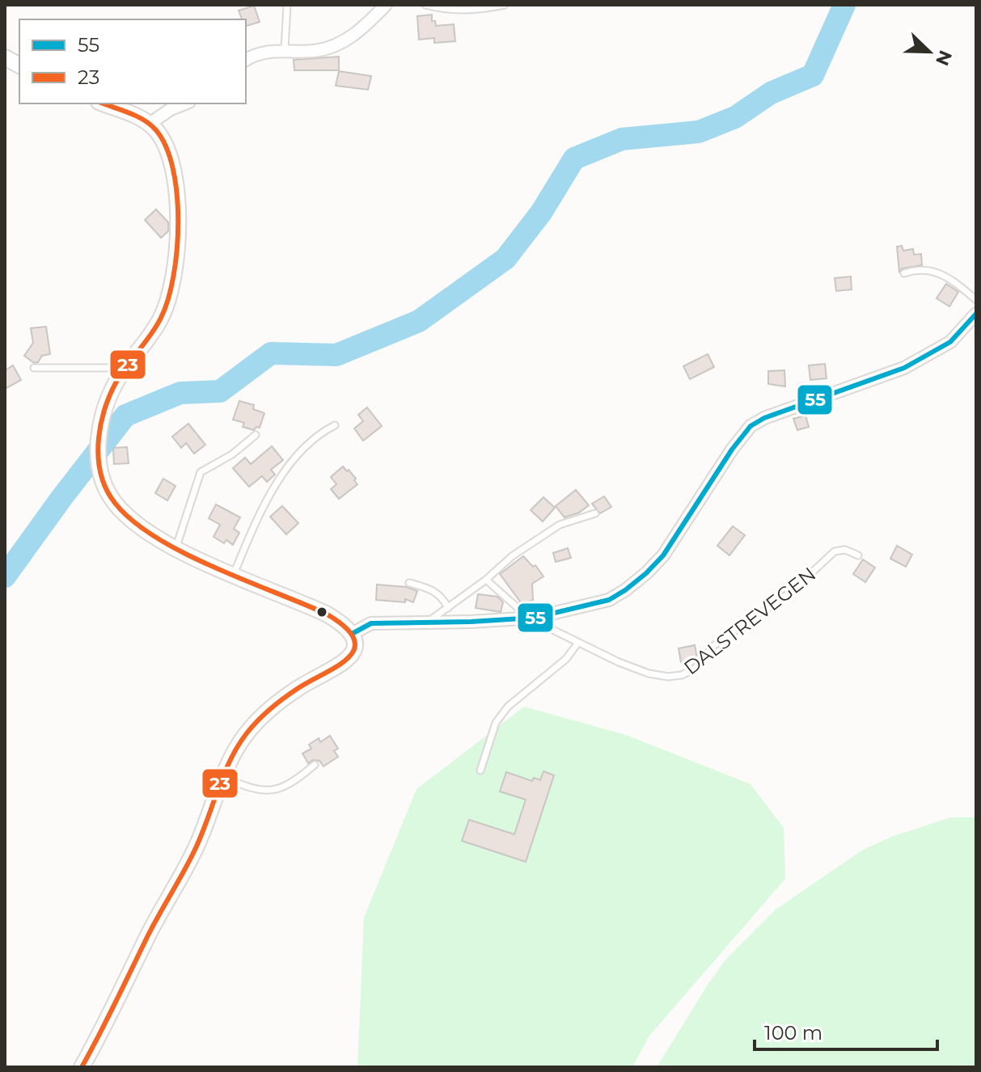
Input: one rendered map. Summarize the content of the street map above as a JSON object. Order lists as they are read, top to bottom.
{
  "streets": {
    "lane": ["DALSTREVEGEN"]
  },
  "lines": ["transit line 23", "transit line 55"],
  "legend": ["55", "23"],
  "scale_bar": "100 m",
  "north": "bottom right"
}
